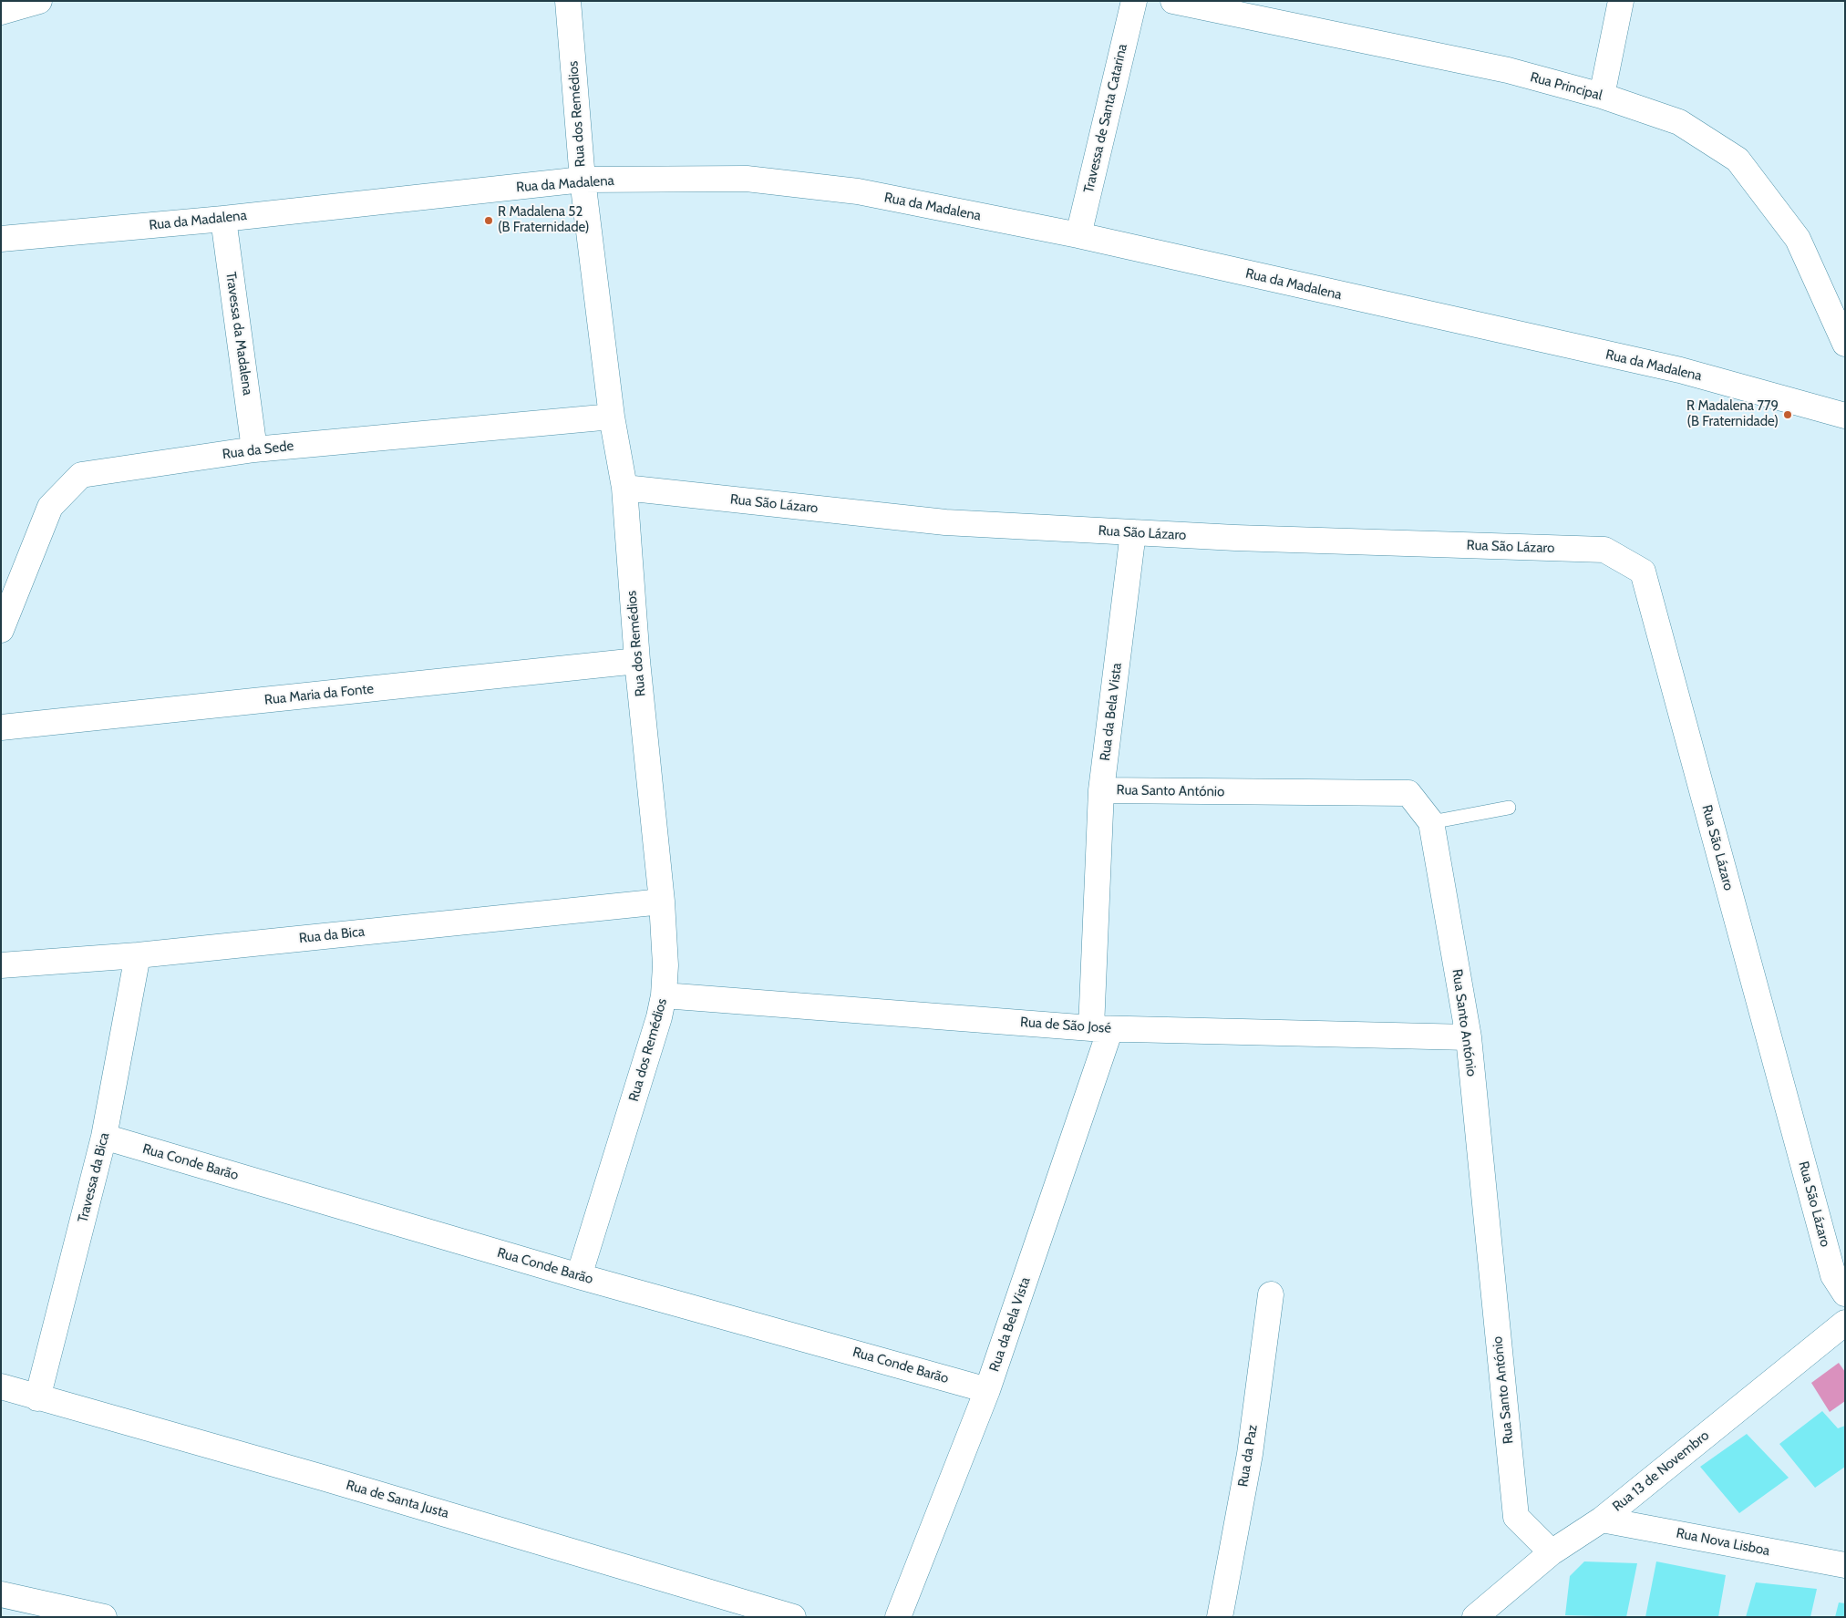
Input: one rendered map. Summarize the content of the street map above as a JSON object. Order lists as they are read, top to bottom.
{
  "streets": {
    "main road": [
      "Rua Principal",
      "Rua dos Remédios",
      "Travessa de Santa Catarina",
      "Rua da Madalena",
      "Travessa da Madalena",
      "Rua da Sede",
      "Rua São Lázaro",
      "Rua Maria da Fonte",
      "Rua da Bela Vista",
      "Rua Santo António",
      "Rua da Bica",
      "Rua de São José",
      "Rua Conde Barão",
      "Travessa da Bica",
      "Rua da Paz",
      "Rua 13 de Novembro",
      "Rua de Santa Justa",
      "Rua Nova Lisboa"
    ]
  },
  "crossings": [
    ["Rua dos Remédios", "Rua da Madalena"],
    ["Rua dos Remédios", "Rua da Sede"],
    ["Rua dos Remédios", "Rua São Lázaro"],
    ["Rua dos Remédios", "Rua Maria da Fonte"],
    ["Rua dos Remédios", "Rua da Bica"],
    ["Rua dos Remédios", "Rua de São José"],
    ["Rua dos Remédios", "Rua Conde Barão"],
    ["Travessa de Santa Catarina", "Rua da Madalena"],
    ["Rua da Madalena", "Travessa da Madalena"],
    ["Travessa da Madalena", "Rua da Sede"],
    ["Rua São Lázaro", "Rua da Bela Vista"],
    ["Rua da Bela Vista", "Rua Santo António"],
    ["Rua da Bela Vista", "Rua de São José"],
    ["Rua da Bela Vista", "Rua Conde Barão"],
    ["Rua Santo António", "Rua de São José"],
    ["Rua Santo António", "Rua 13 de Novembro"],
    ["Rua da Bica", "Travessa da Bica"],
    ["Rua Conde Barão", "Travessa da Bica"],
    ["Travessa da Bica", "Rua de Santa Justa"],
    ["Rua 13 de Novembro", "Rua Nova Lisboa"]
  ],
  "places": ["R Madalena 52 (B Fraternidade)", "R Madalena 779 (B Fraternidade)"]
}
